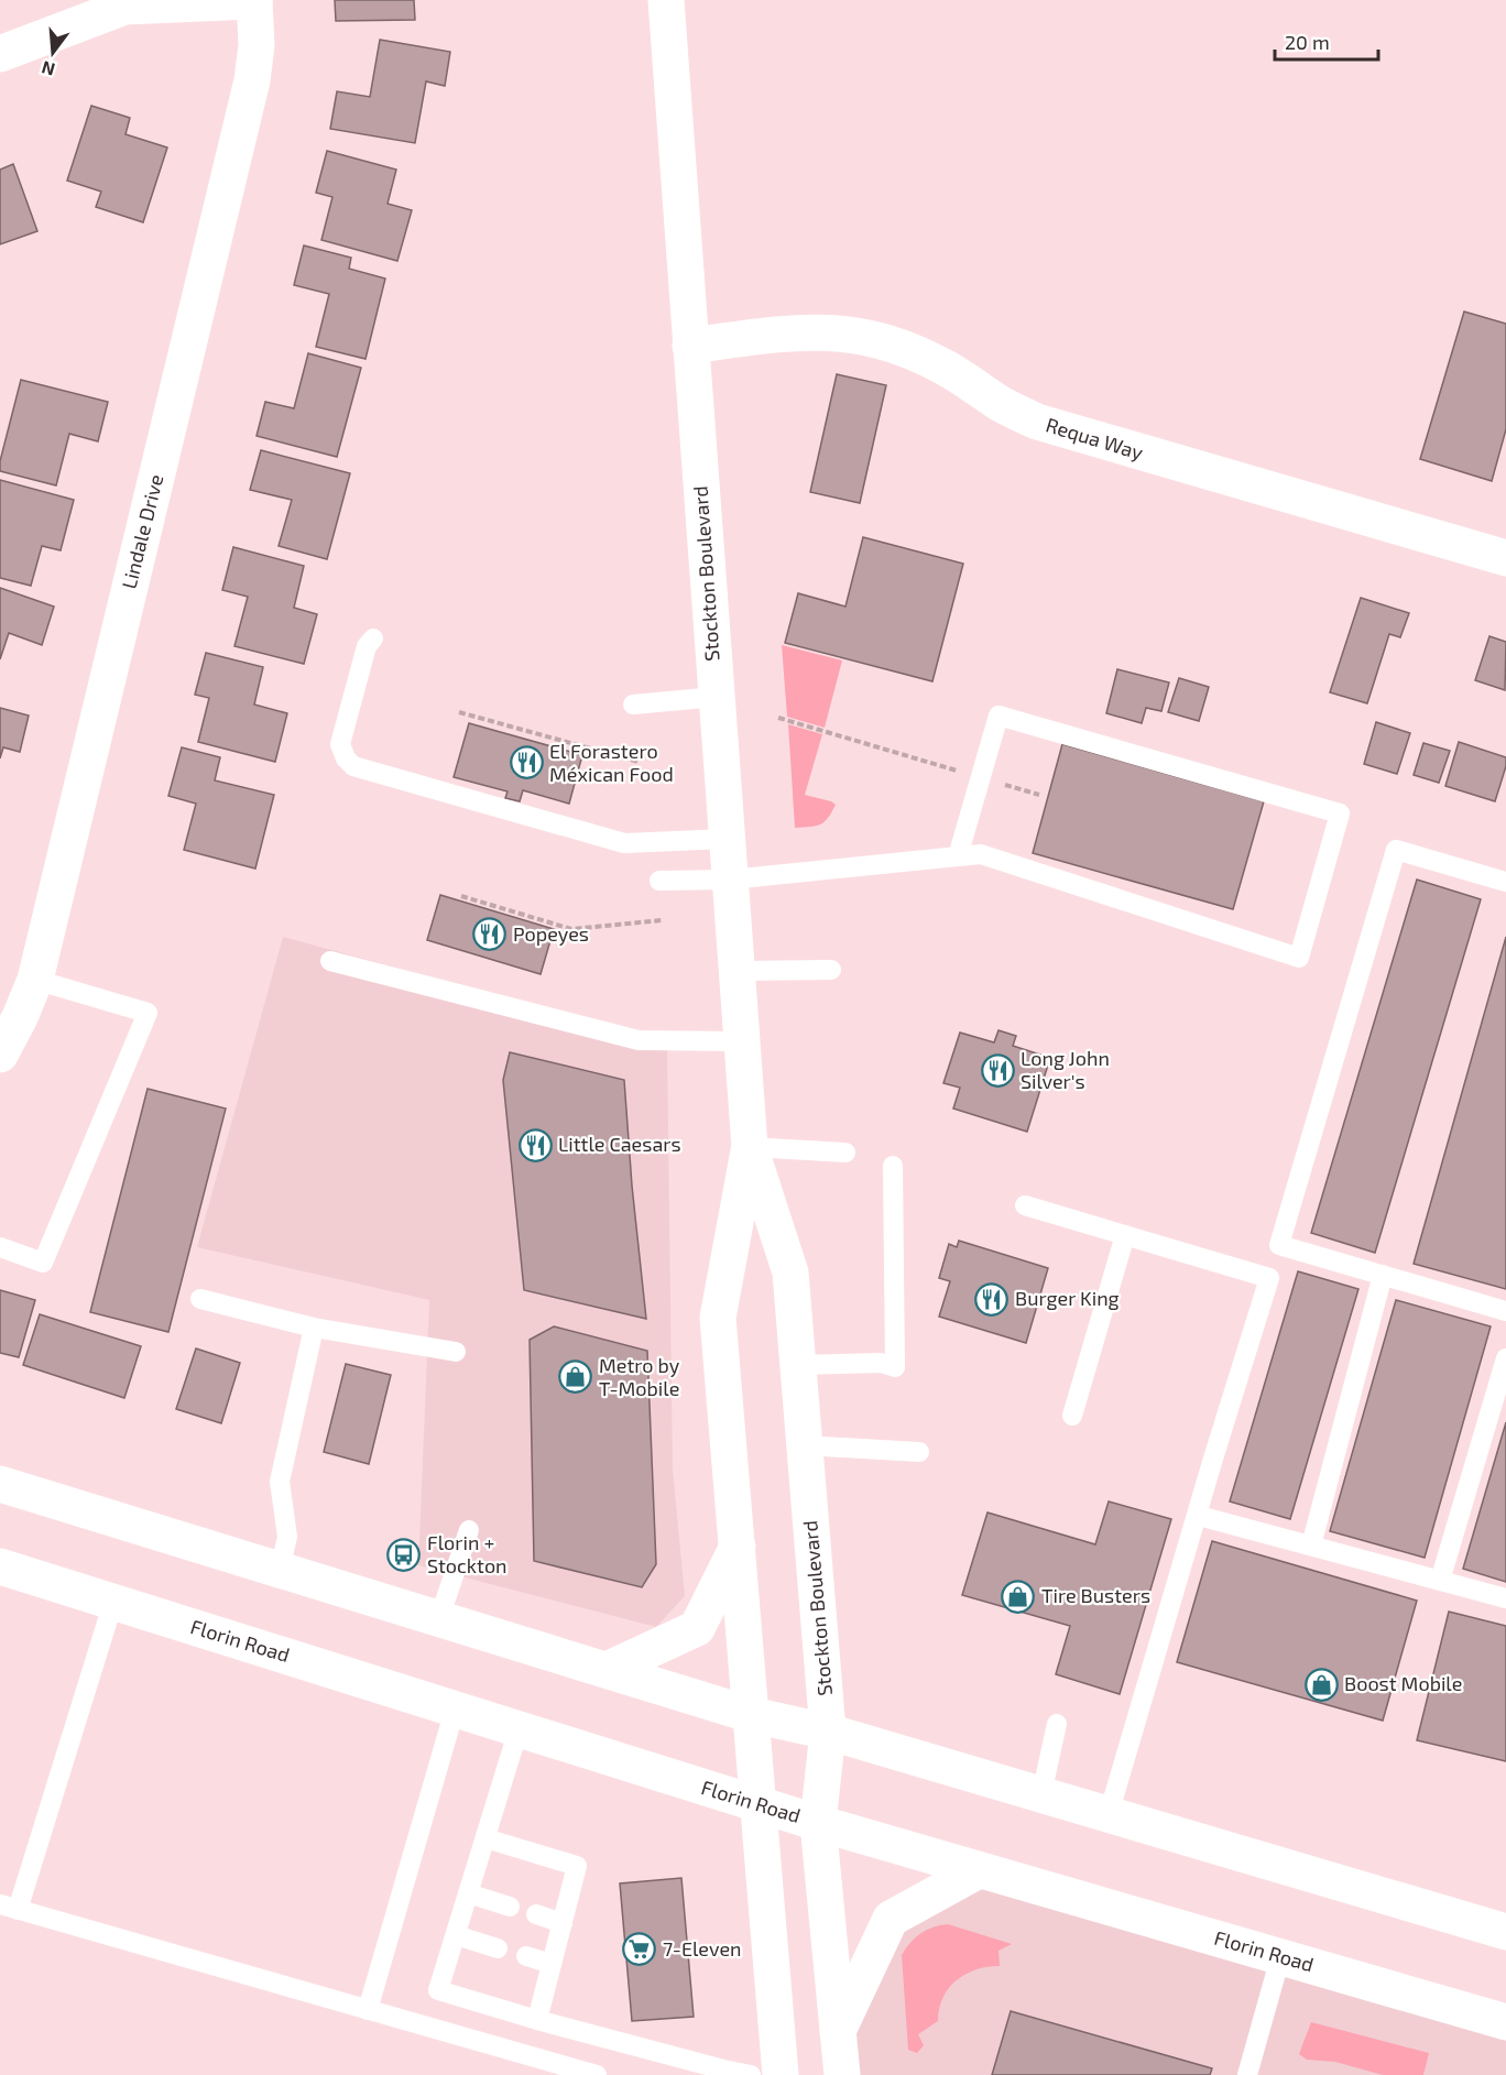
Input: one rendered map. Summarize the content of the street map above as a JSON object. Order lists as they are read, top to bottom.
{
  "streets": {
    "main road": [
      "Requa Way",
      "Lindale Drive",
      "Stockton Boulevard",
      "Florin Road"
    ]
  },
  "crossings": [
    ["Requa Way", "Stockton Boulevard"],
    ["Stockton Boulevard", "Florin Road"]
  ],
  "places": {
    "restaurant": [
      "El Forastero Méxican Food",
      "Popeyes",
      "Long John Silver's",
      "Little Caesars",
      "Burger King"
    ],
    "shop": ["Metro by T-Mobile", "Tire Busters", "Boost Mobile"],
    "bus stop": ["Florin + Stockton"],
    "supermarket": ["7-Eleven"]
  },
  "scale_bar": "20 m",
  "north": "bottom"
}
